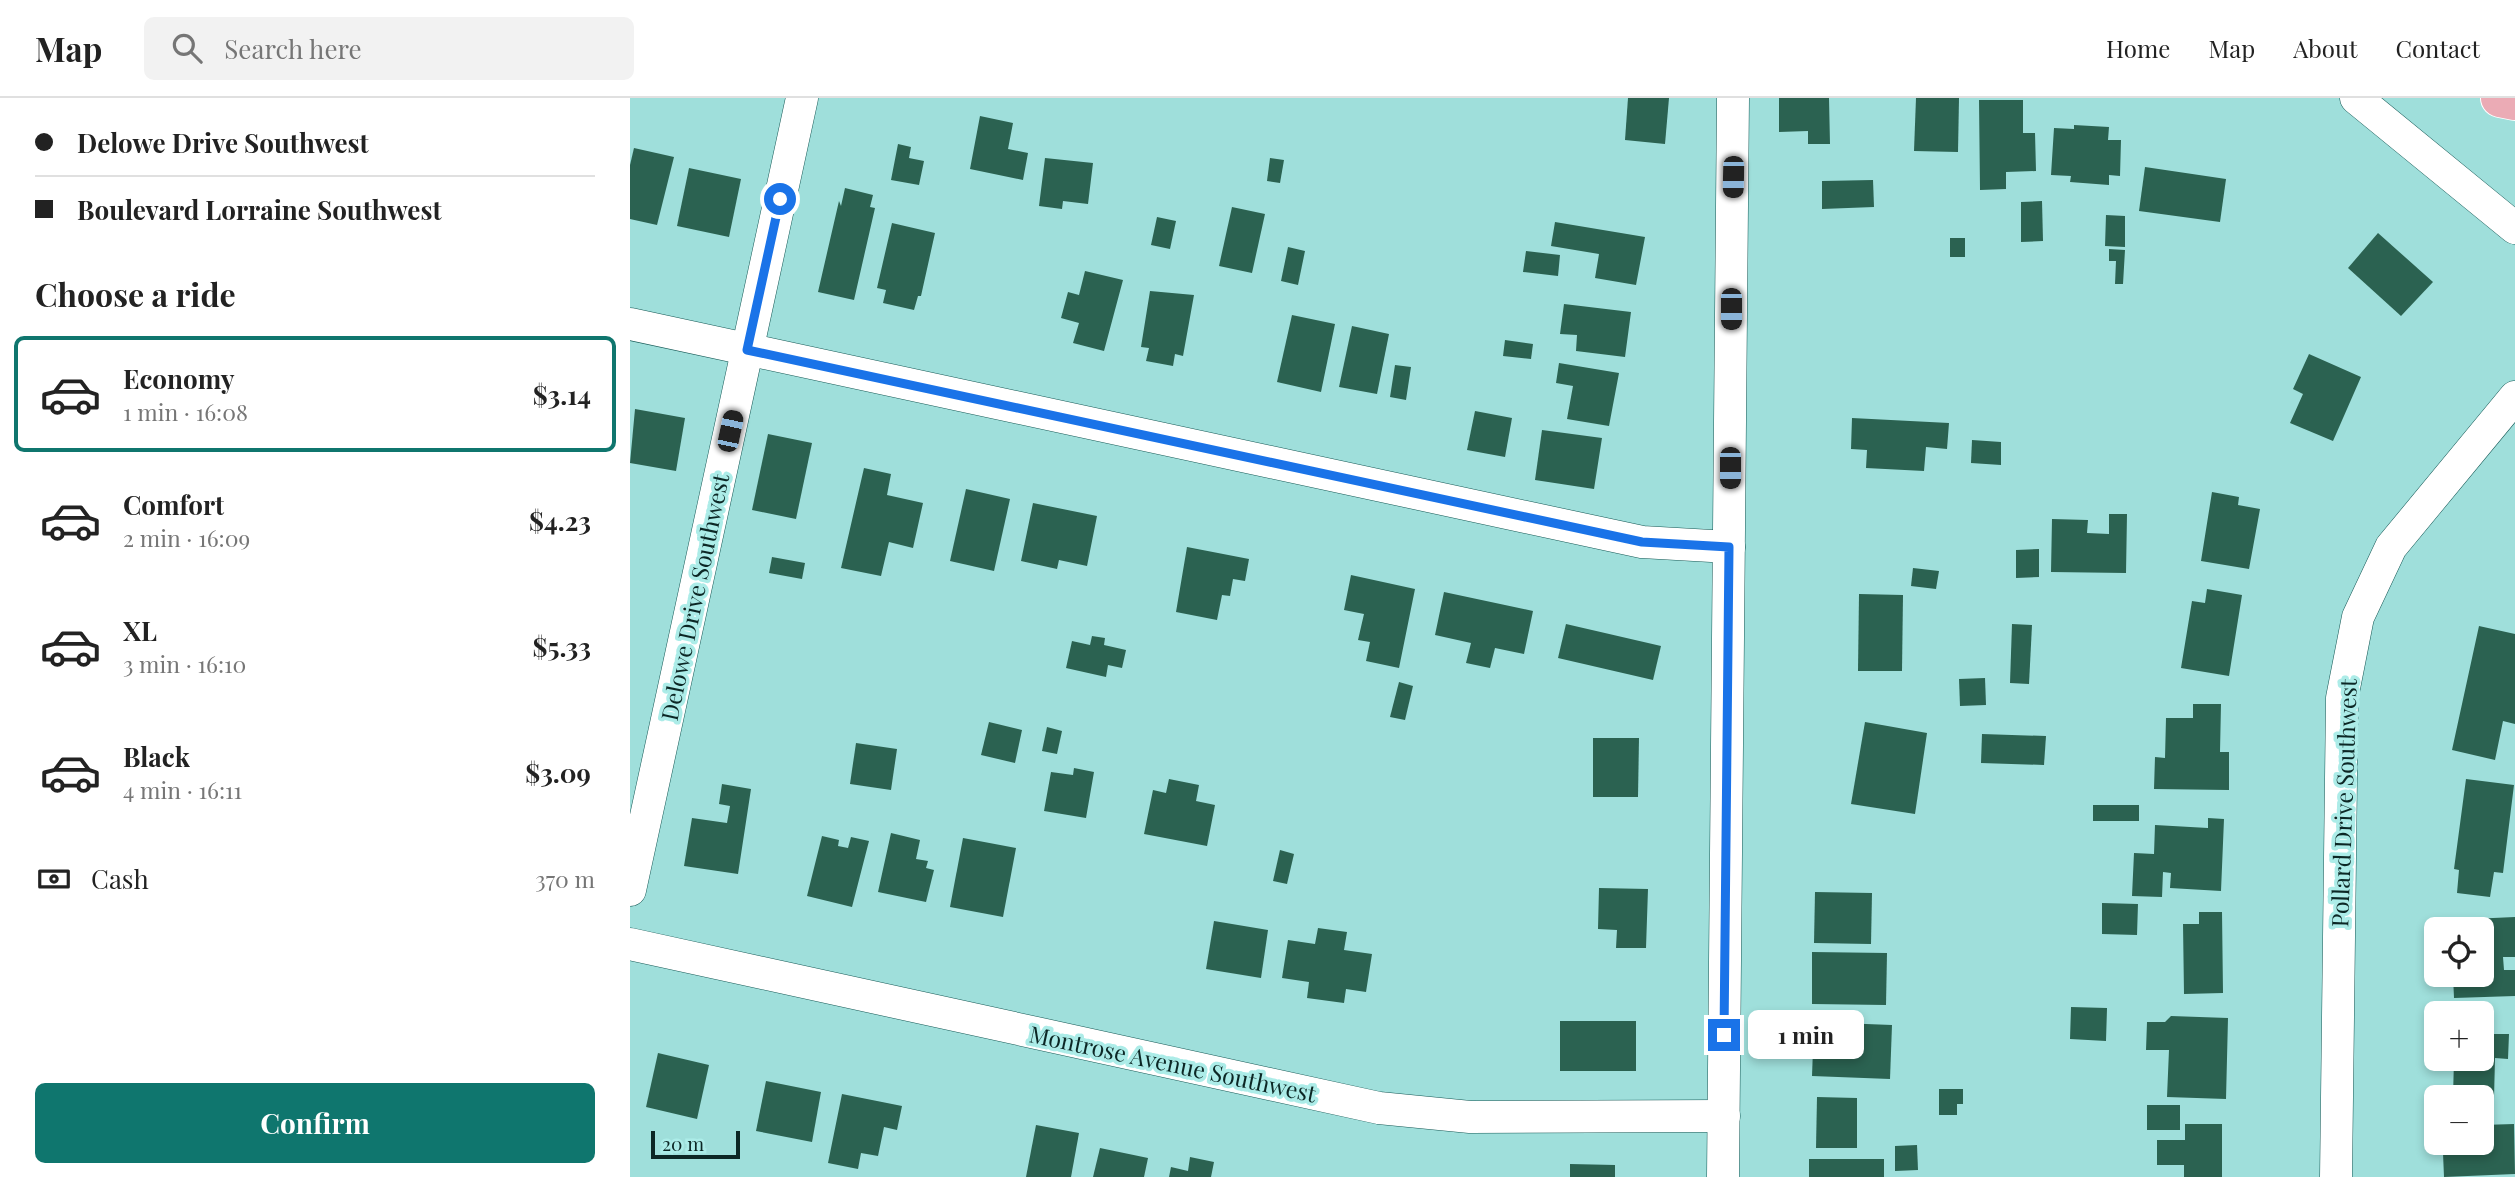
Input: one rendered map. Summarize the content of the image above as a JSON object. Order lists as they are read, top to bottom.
{
  "streets": {
    "street": ["Delowe Drive Southwest", "Pollard Drive Southwest", "Montrose Avenue Southwest"]
  },
  "scale_bar": "20 m",
  "page": {
    "header": "Map",
    "search": "Search here",
    "nav": [
      "Home",
      "Map",
      "About",
      "Contact"
    ],
    "banner": ["Delowe Drive Southwest", "Boulevard Lorraine Southwest"],
    "heading": "Choose a ride",
    "list": [
      {
        "name": "Economy",
        "note": "1 min · 16:08",
        "value": "$3.14"
      },
      {
        "name": "Comfort",
        "note": "2 min · 16:09",
        "value": "$4.23"
      },
      {
        "name": "XL",
        "note": "3 min · 16:10",
        "value": "$5.33"
      },
      {
        "name": "Black",
        "note": "4 min · 16:11",
        "value": "$3.09"
      }
    ],
    "pay": ["Cash", "370 m"],
    "map_buttons": ["+", "−"],
    "bubble": "1 min",
    "buttons": "Confirm",
    "scale": "20 m"
  }
}
